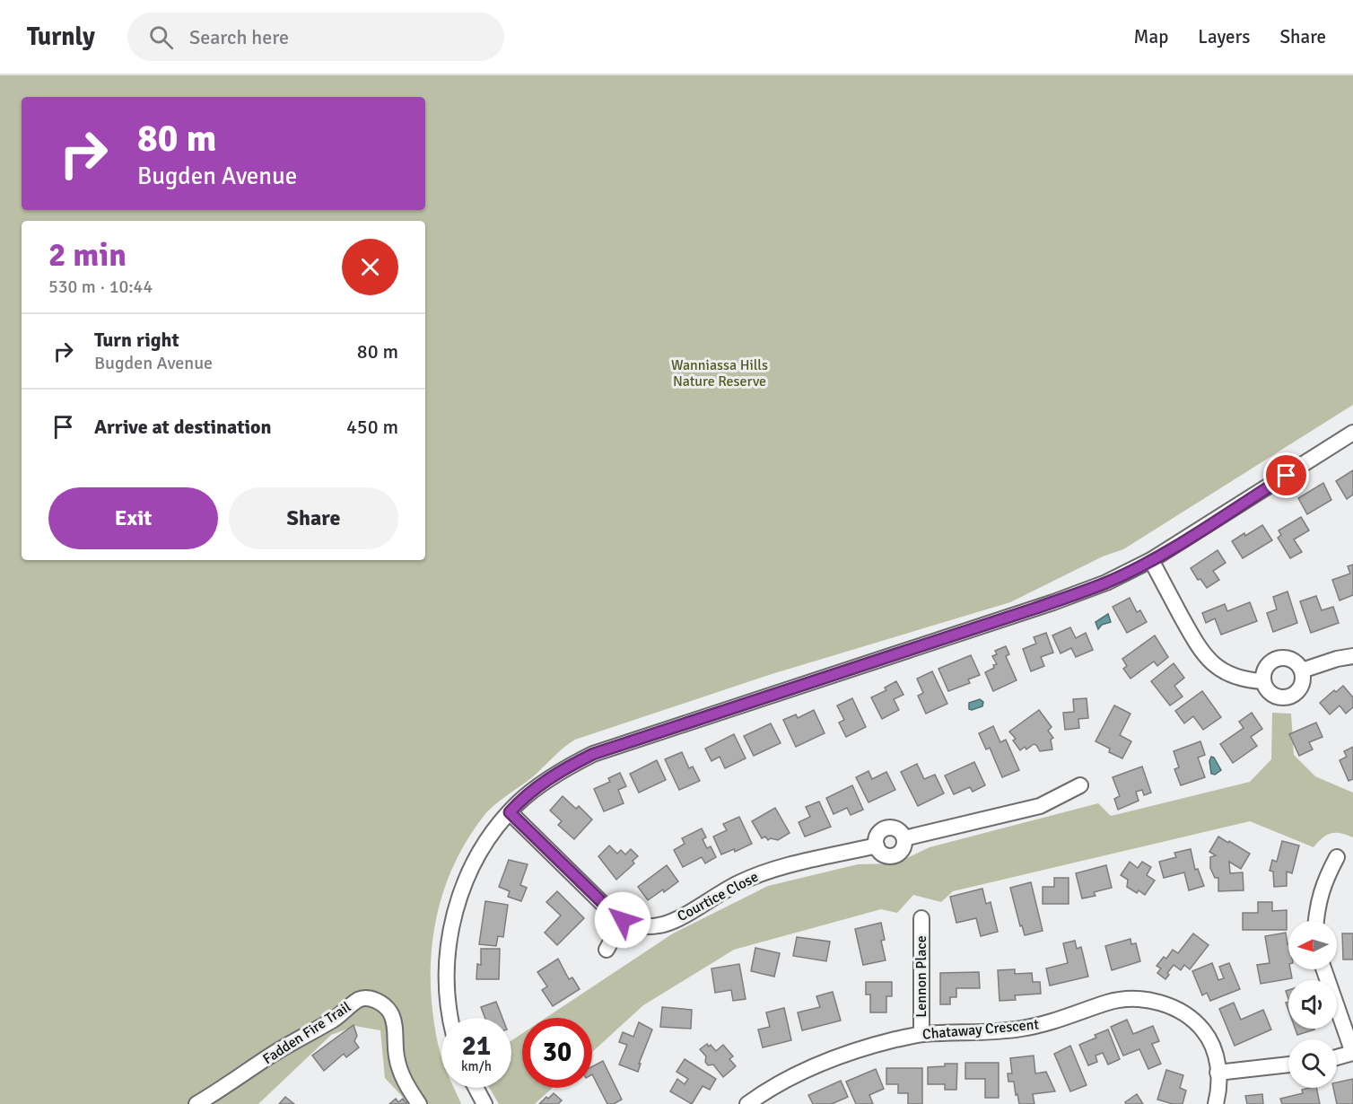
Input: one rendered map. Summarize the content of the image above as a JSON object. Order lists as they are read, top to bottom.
{
  "streets": {
    "street": [
      "Courtice Close",
      "Lennon Place",
      "Chataway Crescent",
      "Fadden Fire Trail"
    ]
  },
  "crossings": [
    ["Lennon Place", "Chataway Crescent"]
  ],
  "parks": ["Wanniassa Hills Nature Reserve"],
  "north": "left",
  "page": {
    "header": "Turnly",
    "search": "Search here",
    "nav": ["Map", "Layers", "Share"],
    "turn": ["80 m", "Bugden Avenue"],
    "heading": ["2 min", "530 m · 10:44"],
    "list": [
      {
        "name": "Turn right",
        "note": "Bugden Avenue",
        "value": "80 m"
      },
      {
        "name": "Arrive at destination",
        "value": "450 m"
      }
    ],
    "buttons": ["Exit", "Share"],
    "speed": "21 km/h",
    "limit": "30"
  }
}
